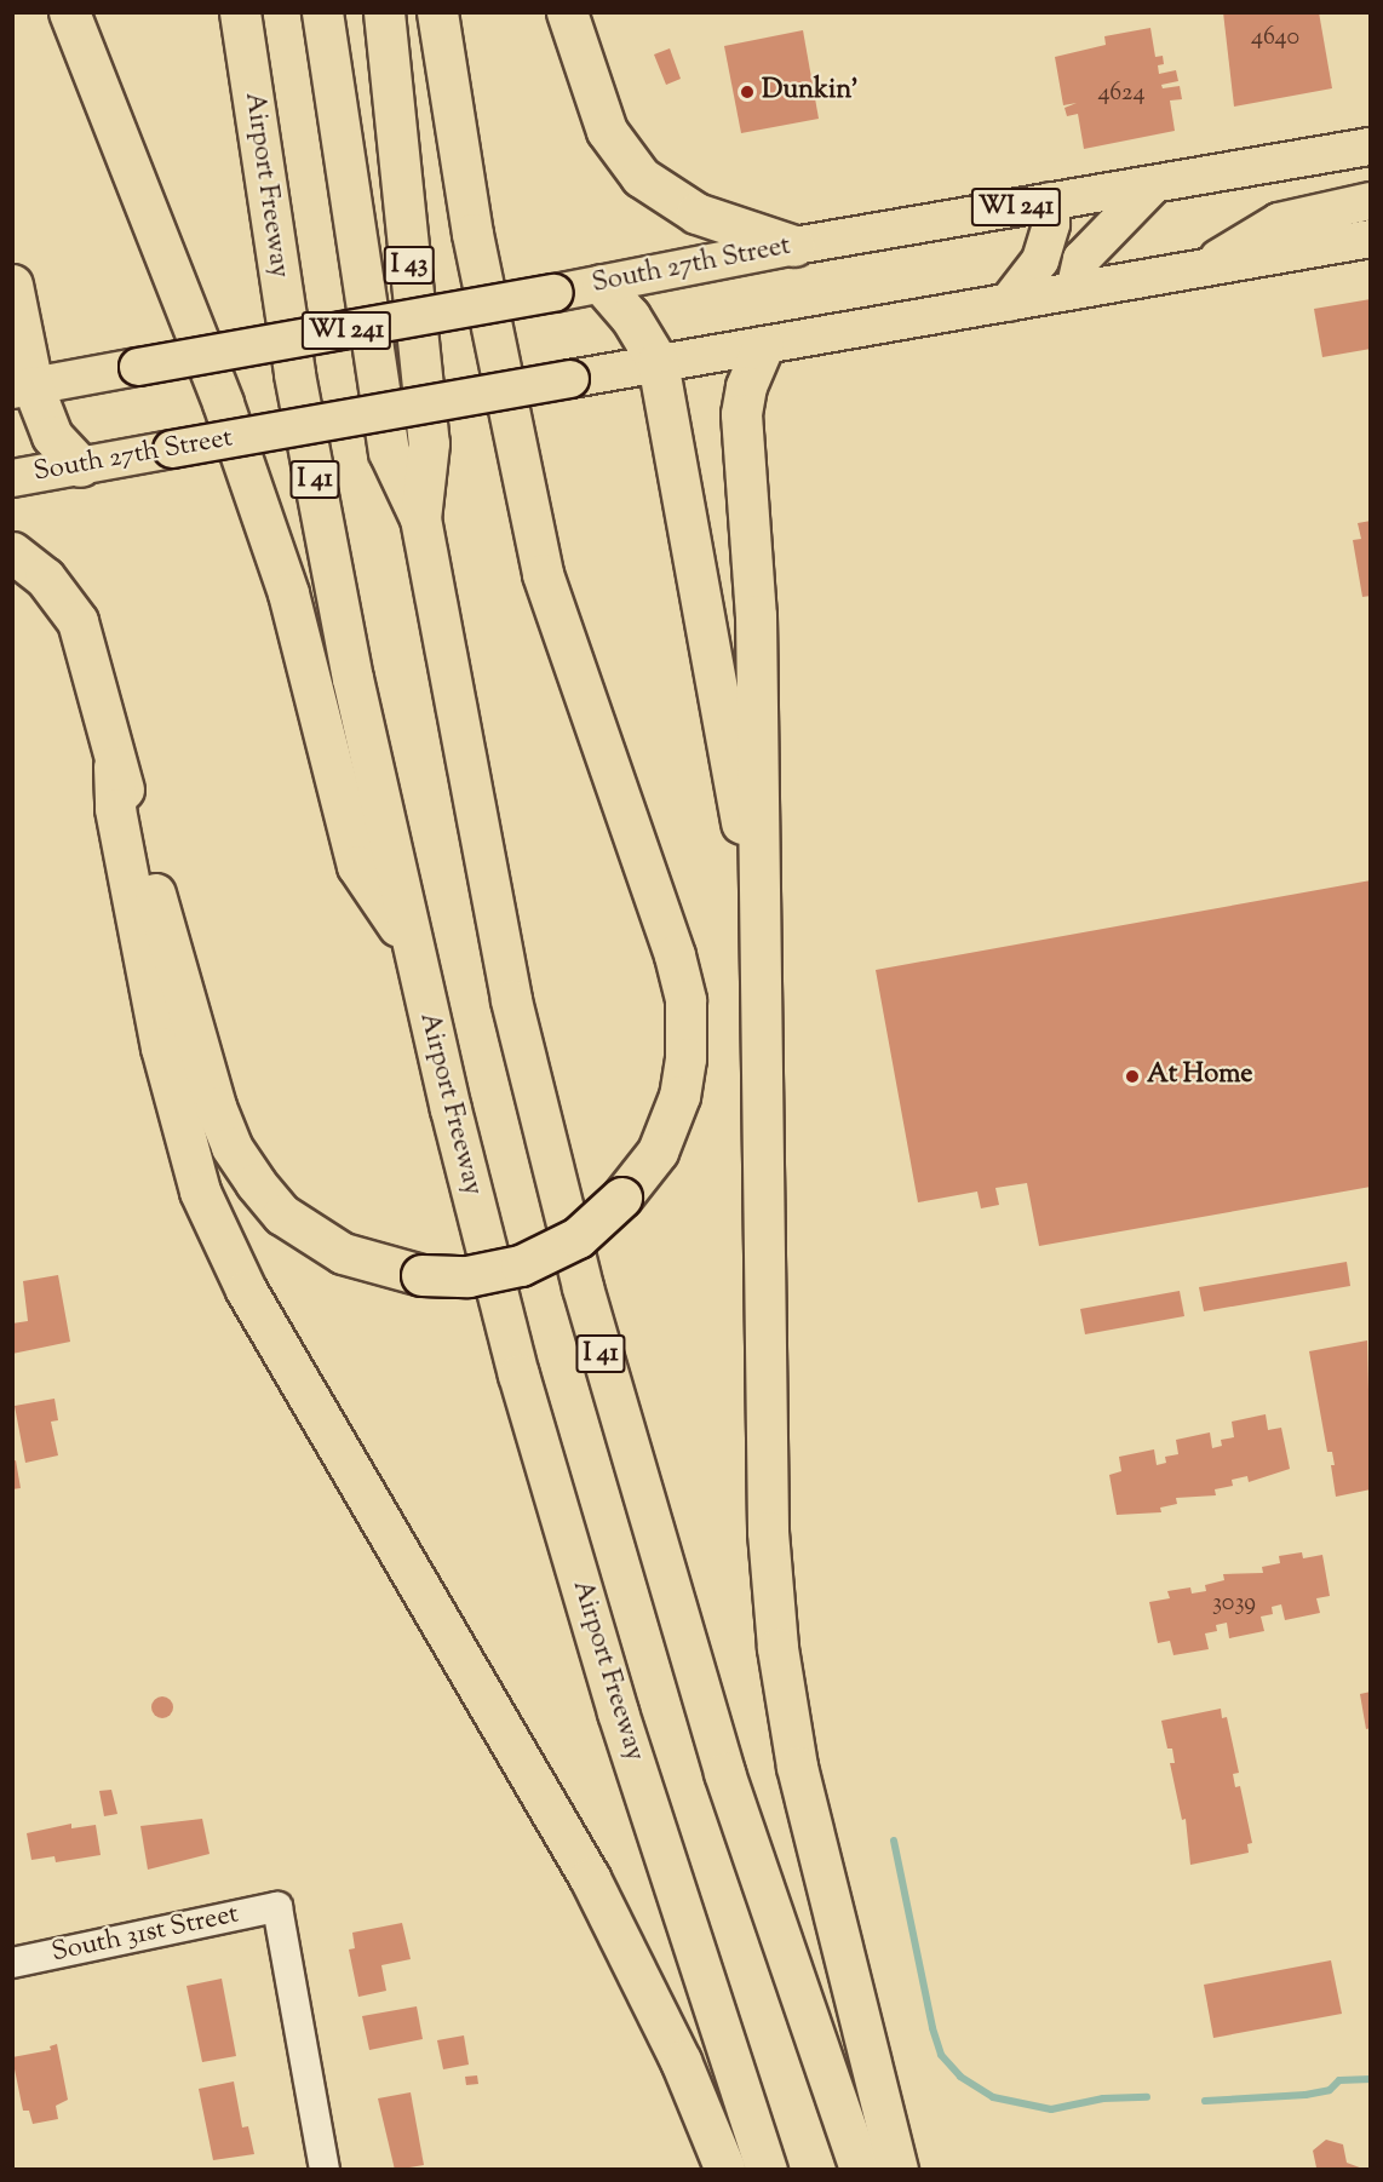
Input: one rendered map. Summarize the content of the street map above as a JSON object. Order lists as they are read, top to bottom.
{
  "streets": {
    "highway": ["Airport Freeway", "I 43", "I 41"],
    "main road": ["WI 241", "South 27th Street"],
    "street": ["South 31st Street"]
  },
  "crossings": [
    ["I 43", "I 41"]
  ],
  "places": ["Dunkin'", "At Home"],
  "house_numbers": ["4640", "4624", "3039"]
}
